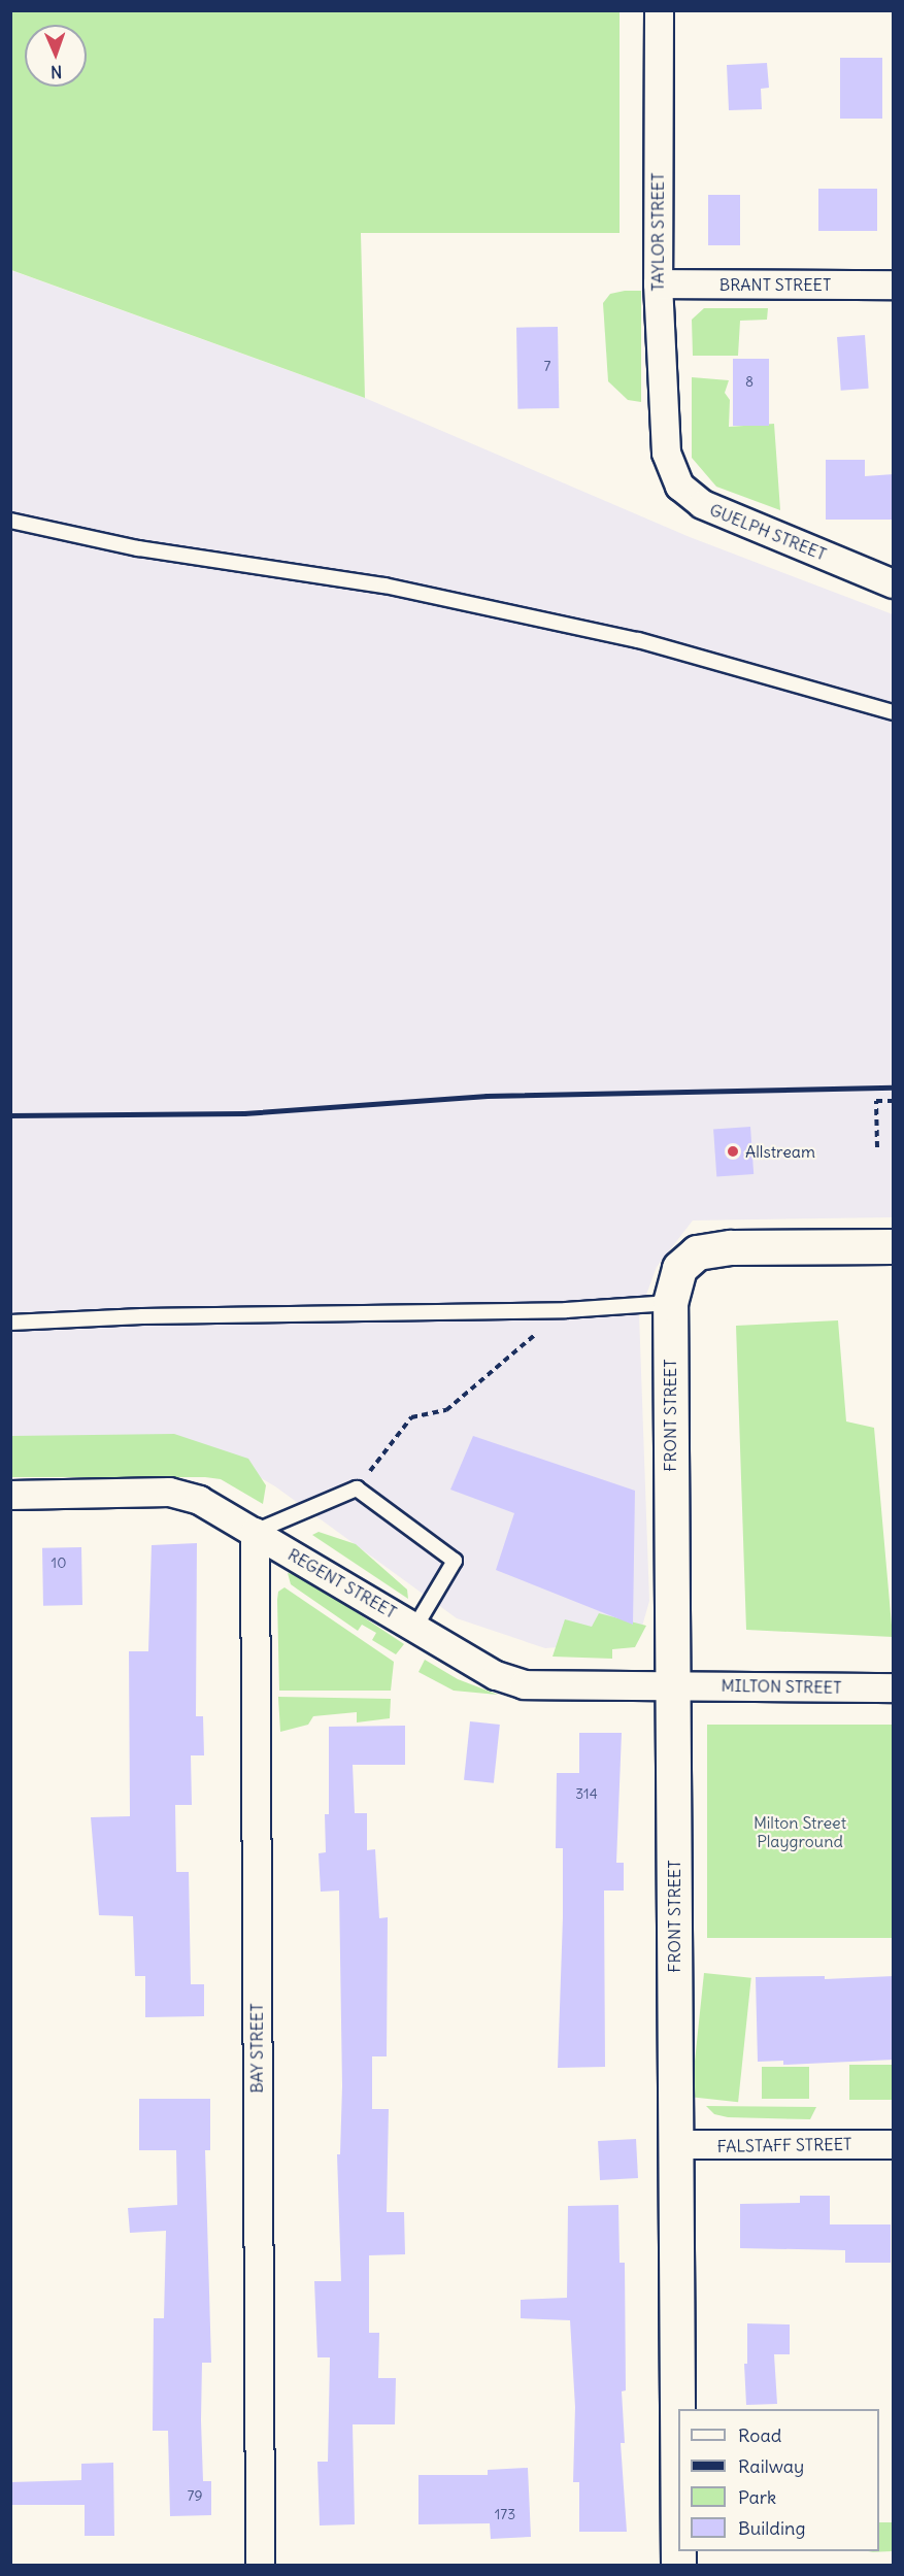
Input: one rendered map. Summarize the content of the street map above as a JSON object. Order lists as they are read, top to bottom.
{
  "streets": {
    "street": [
      "TAYLOR STREET",
      "BRANT STREET",
      "GUELPH STREET",
      "FRONT STREET",
      "REGENT STREET",
      "MILTON STREET",
      "BAY STREET",
      "FALSTAFF STREET"
    ]
  },
  "crossings": [
    ["TAYLOR STREET", "BRANT STREET"],
    ["TAYLOR STREET", "GUELPH STREET"],
    ["FRONT STREET", "REGENT STREET"],
    ["FRONT STREET", "MILTON STREET"],
    ["FRONT STREET", "FALSTAFF STREET"],
    ["REGENT STREET", "MILTON STREET"],
    ["REGENT STREET", "BAY STREET"]
  ],
  "parks": ["Milton Street Playground"],
  "places": ["Allstream"],
  "house_numbers": [
    "7",
    "8",
    "10",
    "314",
    "79",
    "173"
  ],
  "legend": [
    "Road",
    "Railway",
    "Park",
    "Building"
  ],
  "north": "bottom"
}
